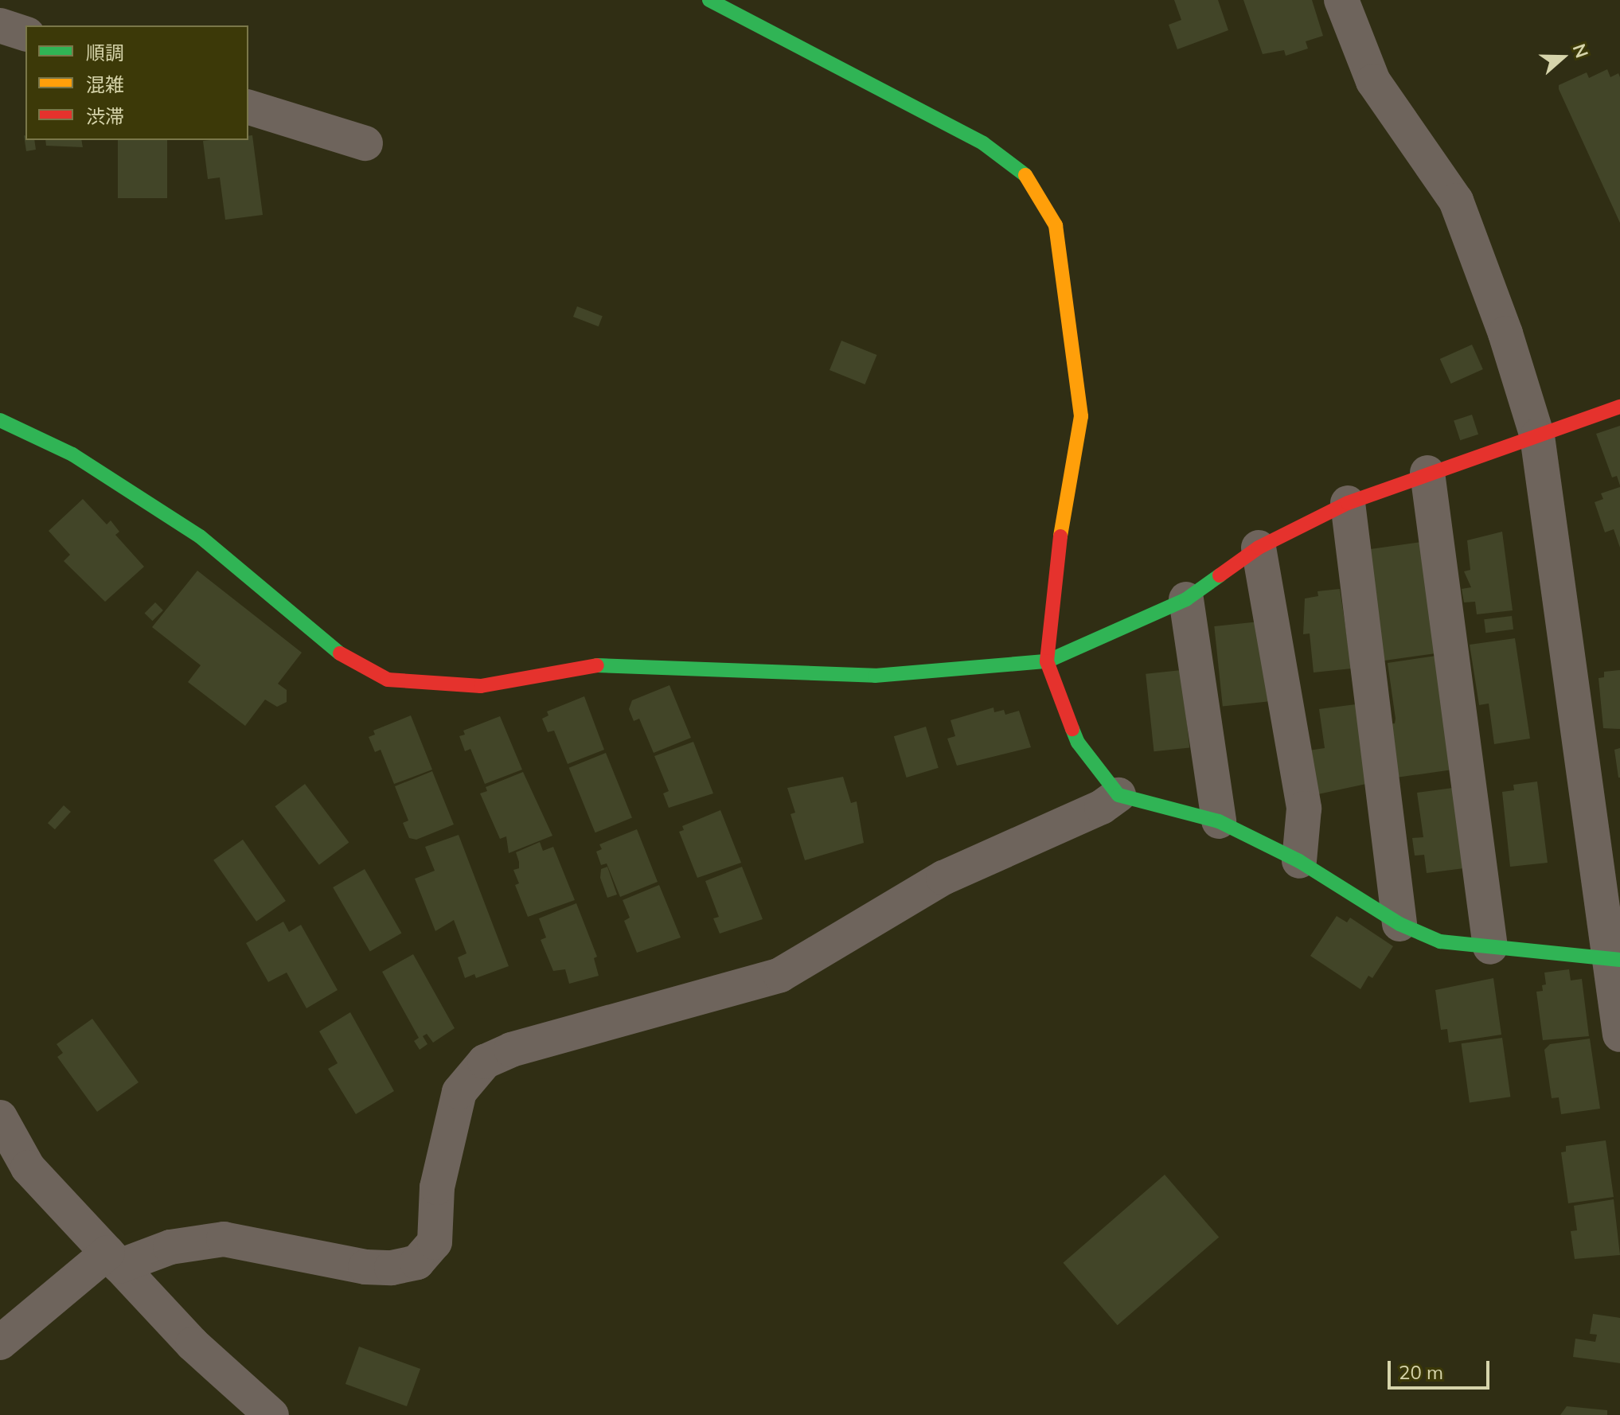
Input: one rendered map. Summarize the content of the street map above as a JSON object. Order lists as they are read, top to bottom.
{
  "legend": ["順調", "混雑", "渋滞"],
  "scale_bar": "20 m",
  "north": "right"
}
